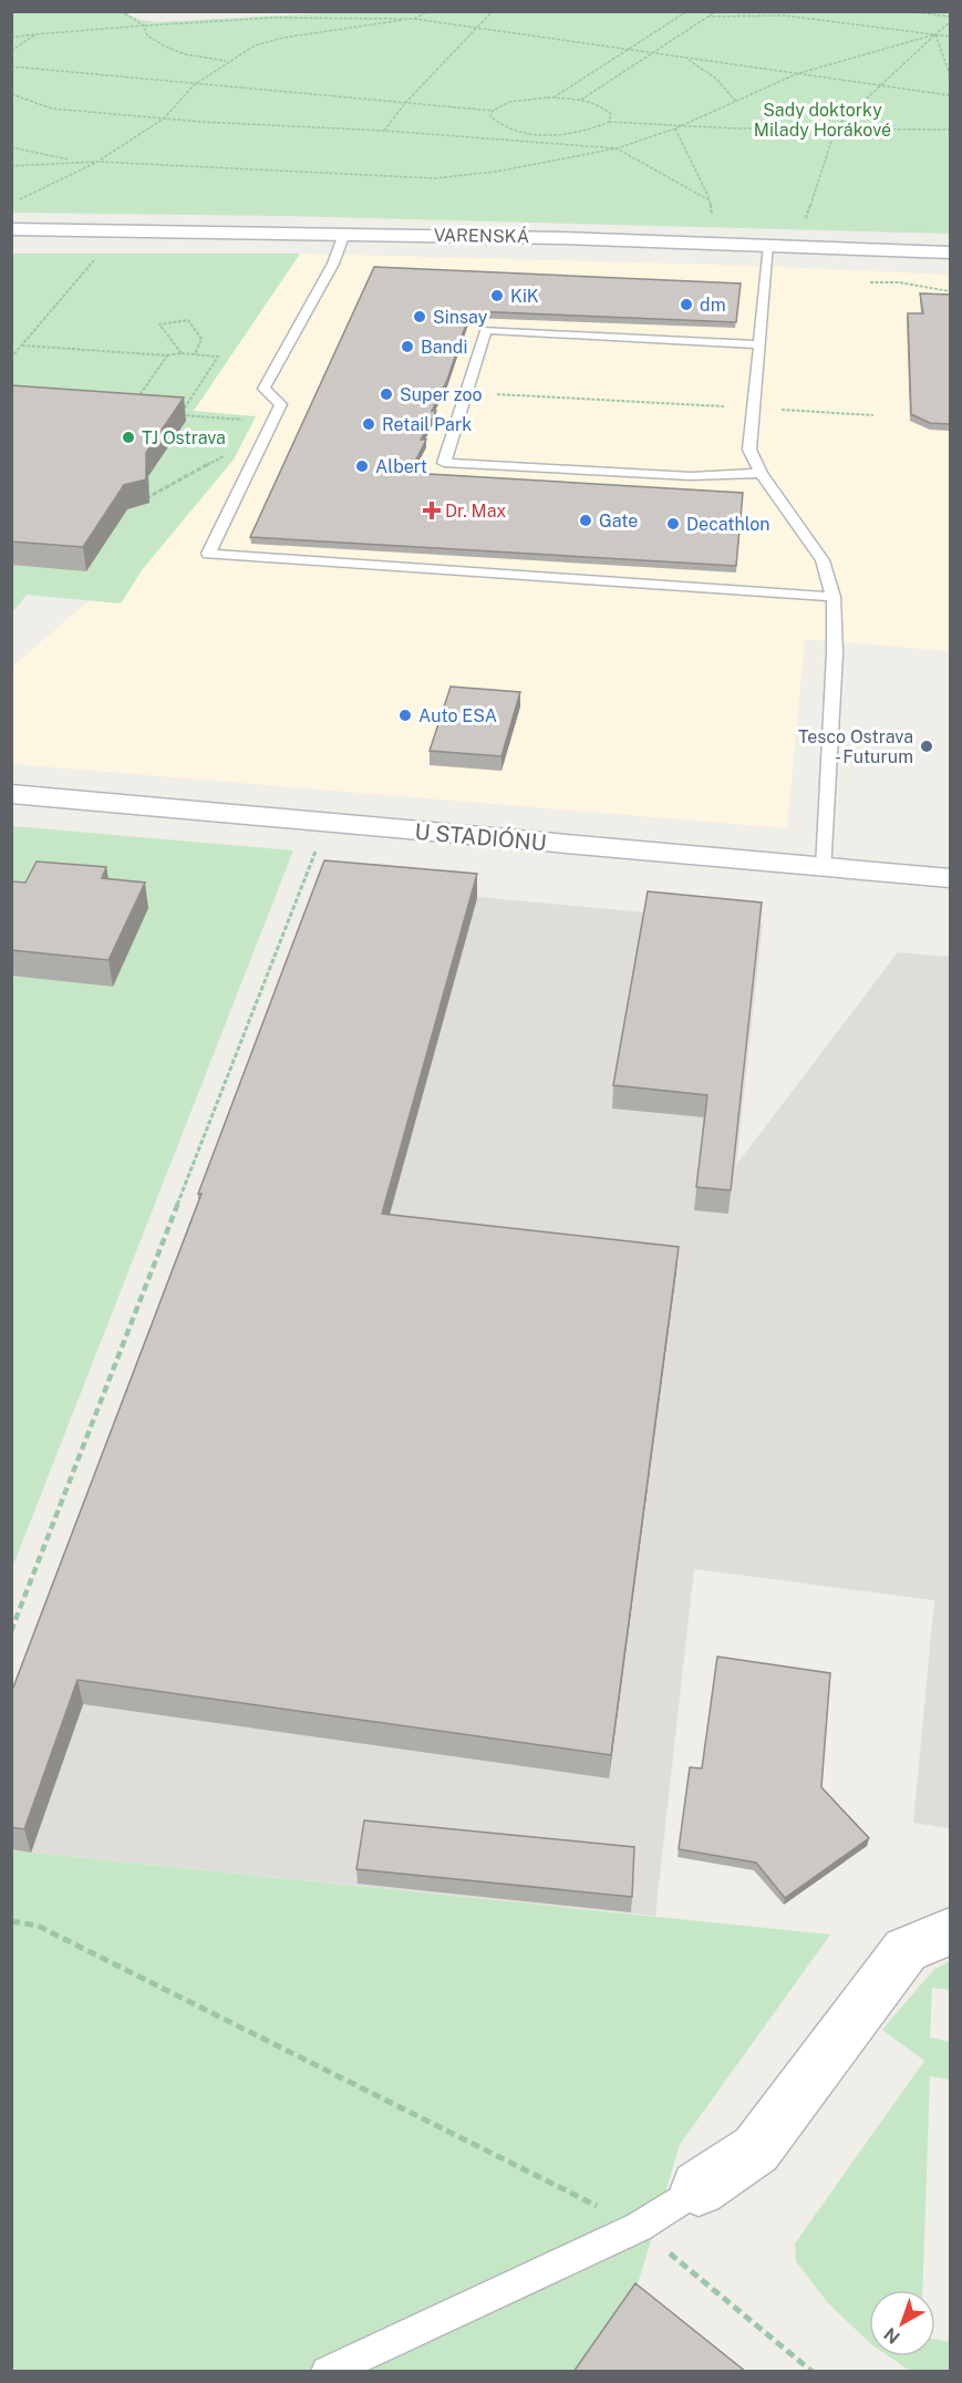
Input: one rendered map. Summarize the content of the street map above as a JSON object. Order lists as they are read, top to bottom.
{
  "streets": {
    "street": ["VARENSKÁ", "U STADIÓNU"]
  },
  "parks": ["Sady doktorky Milady Horákové"],
  "places": {
    "other": [
      "KiK",
      "dm",
      "Sinsay",
      "Bandi",
      "Super zoo",
      "Retail Park",
      "TJ Ostrava",
      "Albert",
      "Gate",
      "Decathlon",
      "Auto ESA",
      "Tesco Ostrava - Futurum"
    ],
    "health": ["Dr. Max"]
  },
  "north": "bottom left"
}
